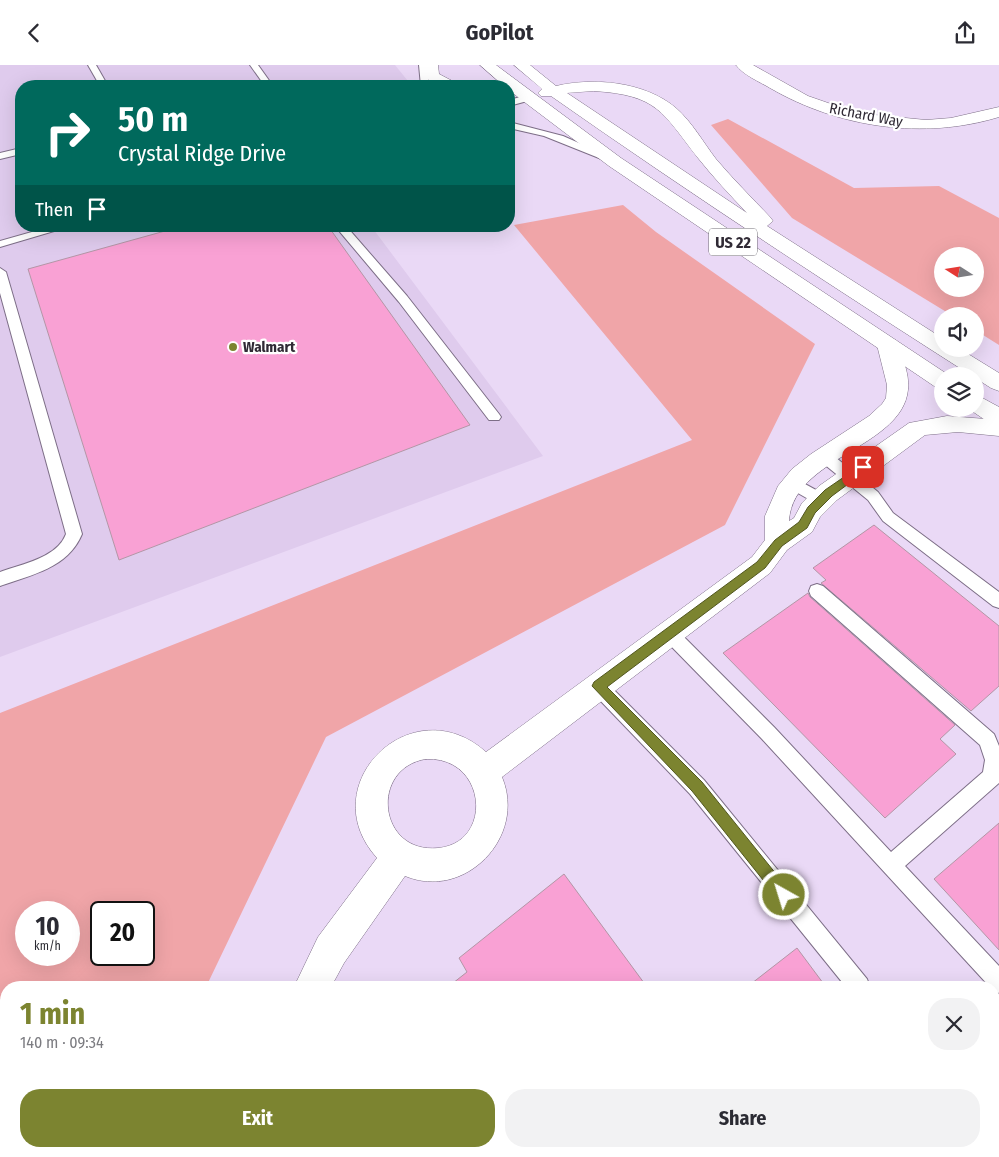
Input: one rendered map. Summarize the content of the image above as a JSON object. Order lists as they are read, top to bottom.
{
  "streets": {
    "main road": ["Richard Way", "US 22"]
  },
  "places": ["Walmart"],
  "north": "left",
  "page": {
    "header": "GoPilot",
    "turn": ["50 m", "Crystal Ridge Drive"],
    "then": "Then",
    "speed": "10 km/h",
    "limit": "20",
    "heading": ["1 min", "140 m · 09:34"],
    "buttons": ["Exit", "Share"]
  }
}
